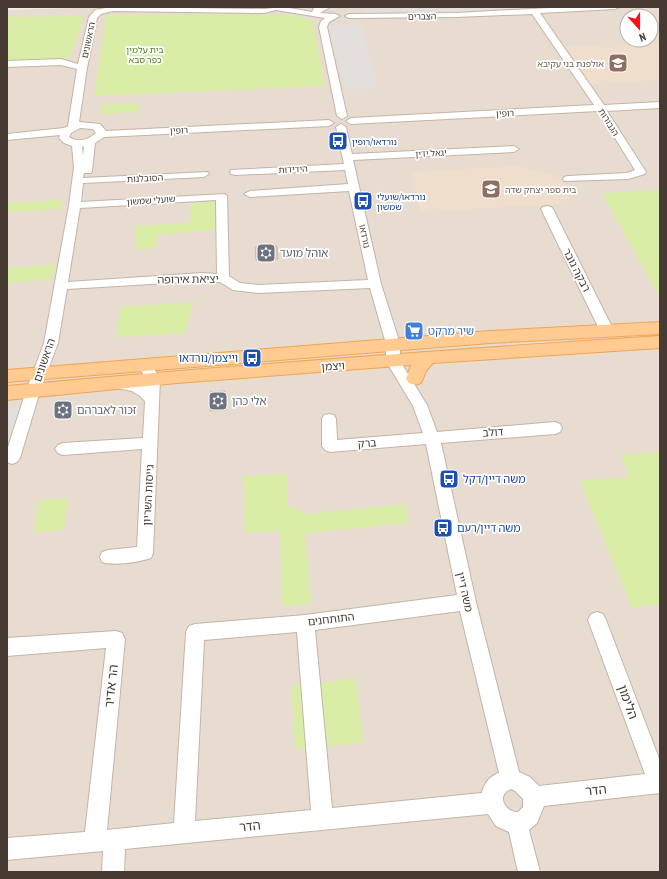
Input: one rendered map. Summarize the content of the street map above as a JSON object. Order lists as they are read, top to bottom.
{
  "streets": {
    "main road": ["ויצמן"],
    "street": [
      "הצברים",
      "הראשונים",
      "רופין",
      "הגבורות",
      "יגאל ידין",
      "הידידות",
      "הסובלנות",
      "שועלי שמשון",
      "נורדאו",
      "רבקה גובר",
      "יציאת אירופה",
      "דולב",
      "ברק",
      "גייסות השריון",
      "משה דיין",
      "התותחנים",
      "הר אדיר",
      "הלימון",
      "הדר"
    ]
  },
  "crossings": [
    ["הצברים", "הגבורות"],
    ["הראשונים", "הסובלנות"],
    ["הראשונים", "שועלי שמשון"],
    ["הראשונים", "יציאת אירופה"],
    ["הראשונים", "ויצמן"],
    ["רופין", "הגבורות"],
    ["רופין", "נורדאו"],
    ["יגאל ידין", "הידידות"],
    ["יגאל ידין", "נורדאו"],
    ["הידידות", "נורדאו"],
    ["שועלי שמשון", "יציאת אירופה"],
    ["נורדאו", "יציאת אירופה"],
    ["נורדאו", "ויצמן"],
    ["נורדאו", "משה דיין"],
    ["רבקה גובר", "ויצמן"],
    ["ויצמן", "גייסות השריון"],
    ["ויצמן", "משה דיין"],
    ["דולב", "ברק"],
    ["דולב", "משה דיין"],
    ["ברק", "משה דיין"],
    ["משה דיין", "התותחנים"],
    ["משה דיין", "הדר"],
    ["התותחנים", "הדר"],
    ["הר אדיר", "הדר"],
    ["הלימון", "הדר"]
  ],
  "parks": ["בית עלמין כפר סבא"],
  "places": {
    "school or university": ["אולפנת בני עקיבא", "בית ספר יצחק שדה"],
    "bus stop": [
      "נורדאו/רופין",
      "נורדאו/שועלי שמשון",
      "וייצמן/נורדאו",
      "משה דיין/דקל",
      "משה דיין/רעם"
    ],
    "synagogue": ["אוהל מועד", "אלי כהן", "זכור לאברהם"],
    "supermarket": ["שיר מרקט"]
  },
  "north": "bottom"
}
